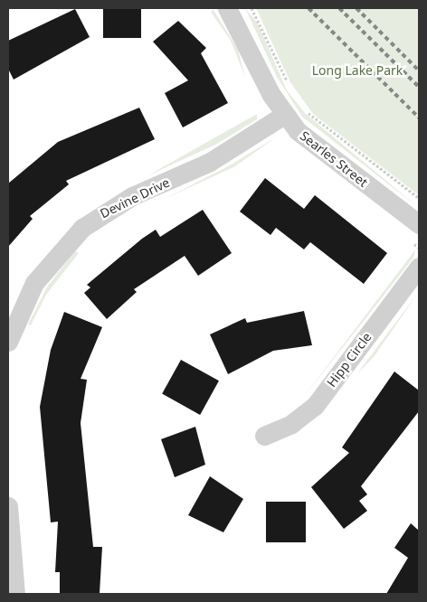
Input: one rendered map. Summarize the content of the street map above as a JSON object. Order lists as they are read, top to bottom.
{
  "streets": {
    "street": ["Searles Street", "Devine Drive", "Hipp Circle"]
  },
  "crossings": [
    ["Searles Street", "Devine Drive"]
  ],
  "parks": ["Long Lake Park"]
}
